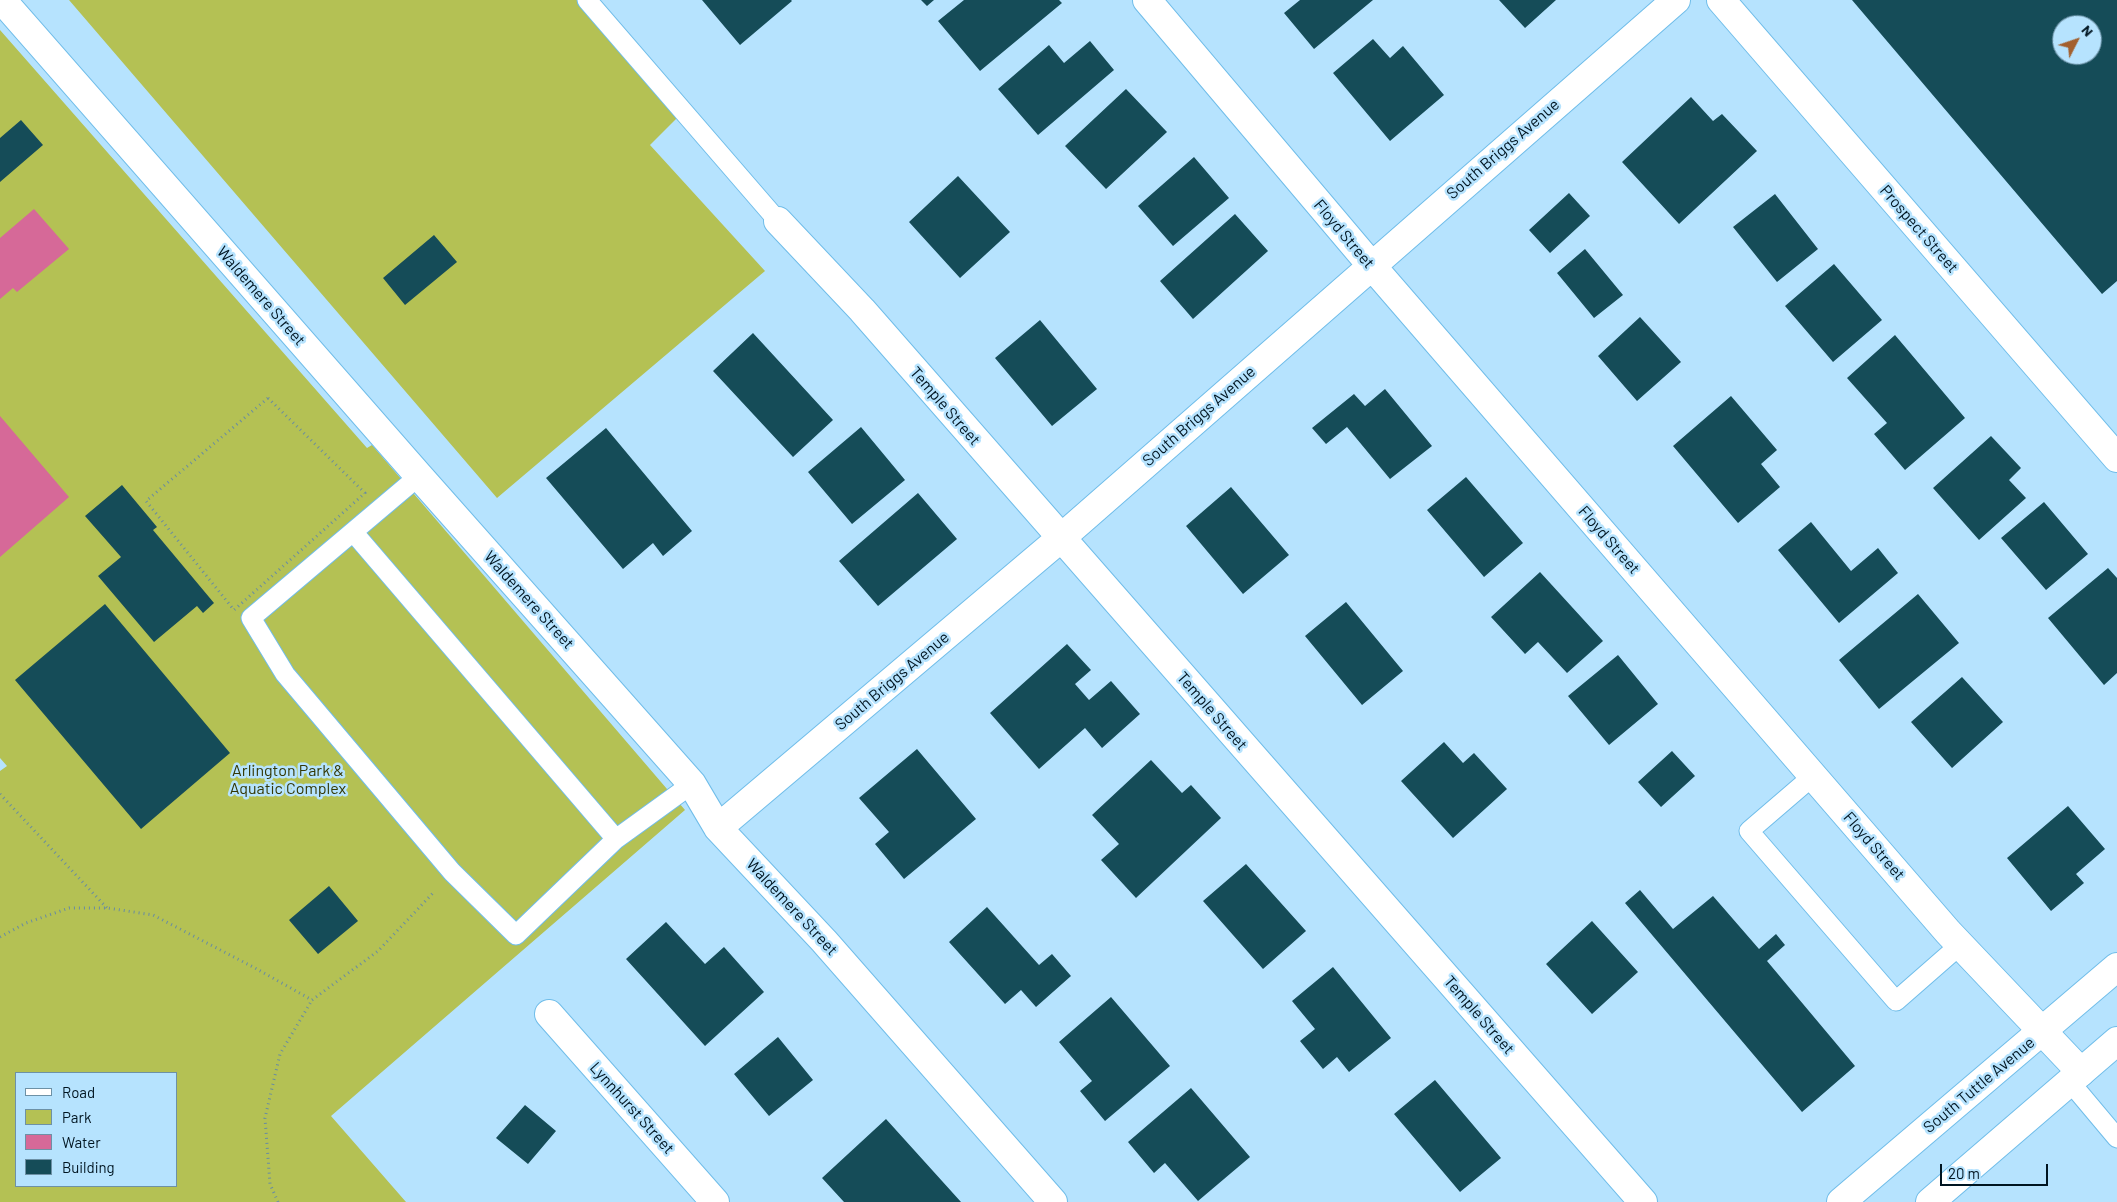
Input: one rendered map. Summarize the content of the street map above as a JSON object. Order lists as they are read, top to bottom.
{
  "streets": {
    "street": [
      "South Briggs Avenue",
      "Prospect Street",
      "Floyd Street",
      "Waldemere Street",
      "Temple Street",
      "South Tuttle Avenue",
      "Lynnhurst Street"
    ]
  },
  "crossings": [
    ["South Briggs Avenue", "Floyd Street"],
    ["South Briggs Avenue", "Waldemere Street"],
    ["South Briggs Avenue", "Temple Street"],
    ["Floyd Street", "South Tuttle Avenue"]
  ],
  "parks": ["Arlington Park & Aquatic Complex"],
  "legend": [
    "Road",
    "Park",
    "Water",
    "Building"
  ],
  "scale_bar": "20 m",
  "north": "top right"
}
